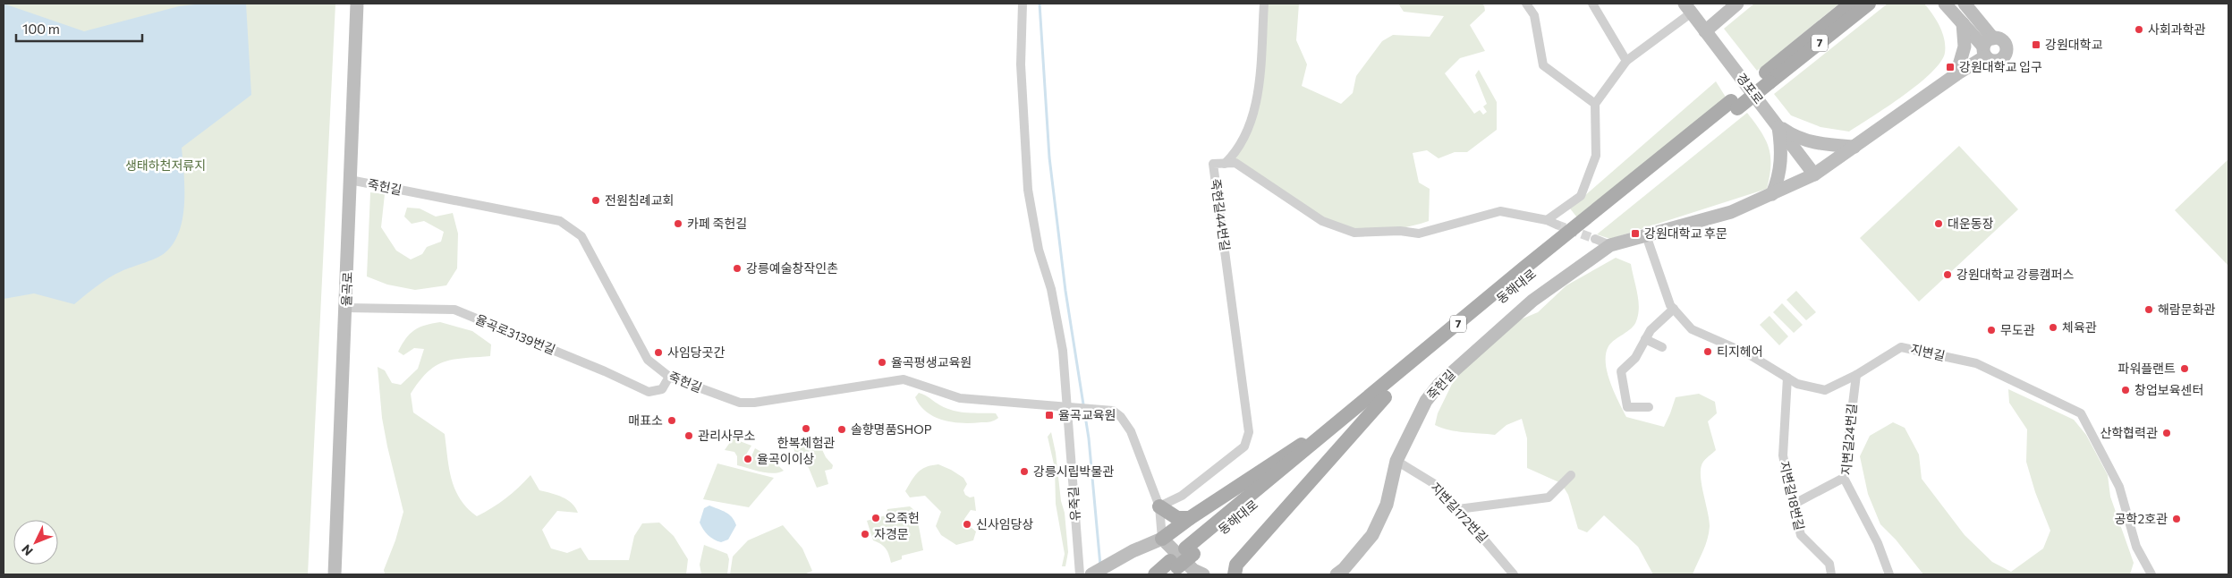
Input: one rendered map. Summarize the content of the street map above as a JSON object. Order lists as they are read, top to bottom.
{
  "streets": {
    "main road": ["7", "동해대로"],
    "street": [
      "경포로",
      "죽헌길",
      "죽헌길44번길",
      "율곡로",
      "율곡로3139번길",
      "지변길",
      "지변길24번길",
      "지변길18번길",
      "유죽길",
      "지변길172번길"
    ]
  },
  "crossings": [
    ["죽헌길", "죽헌길44번길"],
    ["죽헌길", "율곡로"],
    ["죽헌길", "율곡로3139번길"],
    ["죽헌길", "유죽길"],
    ["죽헌길", "지변길172번길"],
    ["율곡로", "율곡로3139번길"],
    ["지변길", "지변길24번길"],
    ["지변길", "지변길18번길"]
  ],
  "parks": ["생태하천저류지"],
  "places": {
    "other": [
      "사회과학관",
      "전원침례교회",
      "카페 죽헌길",
      "대운동장",
      "강릉예술창작인촌",
      "강원대학교 강릉캠퍼스",
      "해람문화관",
      "체육관",
      "무도관",
      "티지헤어",
      "사임당곳간",
      "율곡평생교육원",
      "파워플랜트",
      "창업보육센터",
      "매표소",
      "한복체험관",
      "솔향명품SHOP",
      "산학협력관",
      "관리사무소",
      "율곡이이상",
      "강릉시립박물관",
      "오죽헌",
      "공학2호관",
      "신사임당상",
      "자경문"
    ],
    "transit": [
      "강원대학교",
      "강원대학교 입구",
      "강원대학교 후문",
      "율곡교육원"
    ]
  },
  "scale_bar": "100 m",
  "north": "bottom left"
}
